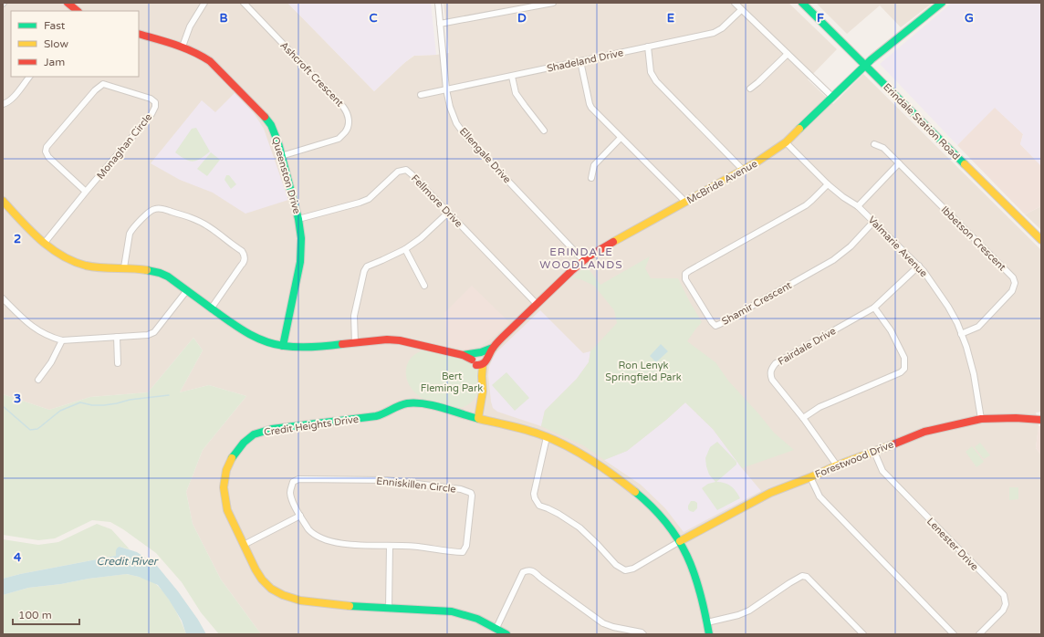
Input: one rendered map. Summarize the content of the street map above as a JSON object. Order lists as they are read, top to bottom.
{
  "streets": {
    "street": [
      "Shadeland Drive",
      "Ashcroft Crescent",
      "Erindale Station Road",
      "Monaghan Circle",
      "Ellengale Drive",
      "Queenston Drive",
      "McBride Avenue",
      "Fellmore Drive",
      "Ibbetson Crescent",
      "Valmarie Avenue",
      "Shamir Crescent",
      "Fairdale Drive",
      "Credit Heights Drive",
      "Forestwood Drive",
      "Enniskillen Circle",
      "Lenester Drive"
    ]
  },
  "crossings": [
    ["Shadeland Drive", "Ellengale Drive"],
    ["Ashcroft Crescent", "Queenston Drive"],
    ["Erindale Station Road", "McBride Avenue"],
    ["Ellengale Drive", "McBride Avenue"],
    ["Queenston Drive", "Fellmore Drive"],
    ["McBride Avenue", "Fellmore Drive"],
    ["McBride Avenue", "Valmarie Avenue"],
    ["Ibbetson Crescent", "Valmarie Avenue"],
    ["Valmarie Avenue", "Shamir Crescent"],
    ["Valmarie Avenue", "Fairdale Drive"],
    ["Valmarie Avenue", "Forestwood Drive"],
    ["Fairdale Drive", "Forestwood Drive"],
    ["Credit Heights Drive", "Forestwood Drive"],
    ["Forestwood Drive", "Lenester Drive"]
  ],
  "districts": ["ERINDALE WOODLANDS"],
  "water": ["Credit River"],
  "parks": ["Ron Lenyk Springfield Park", "Bert Fleming Park"],
  "legend": ["Fast", "Slow", "Jam"],
  "scale_bar": "100 m",
  "grid": {
    "columns": [
      "B",
      "C",
      "D",
      "E",
      "F",
      "G"
    ],
    "rows": ["2", "3", "4"]
  }
}
